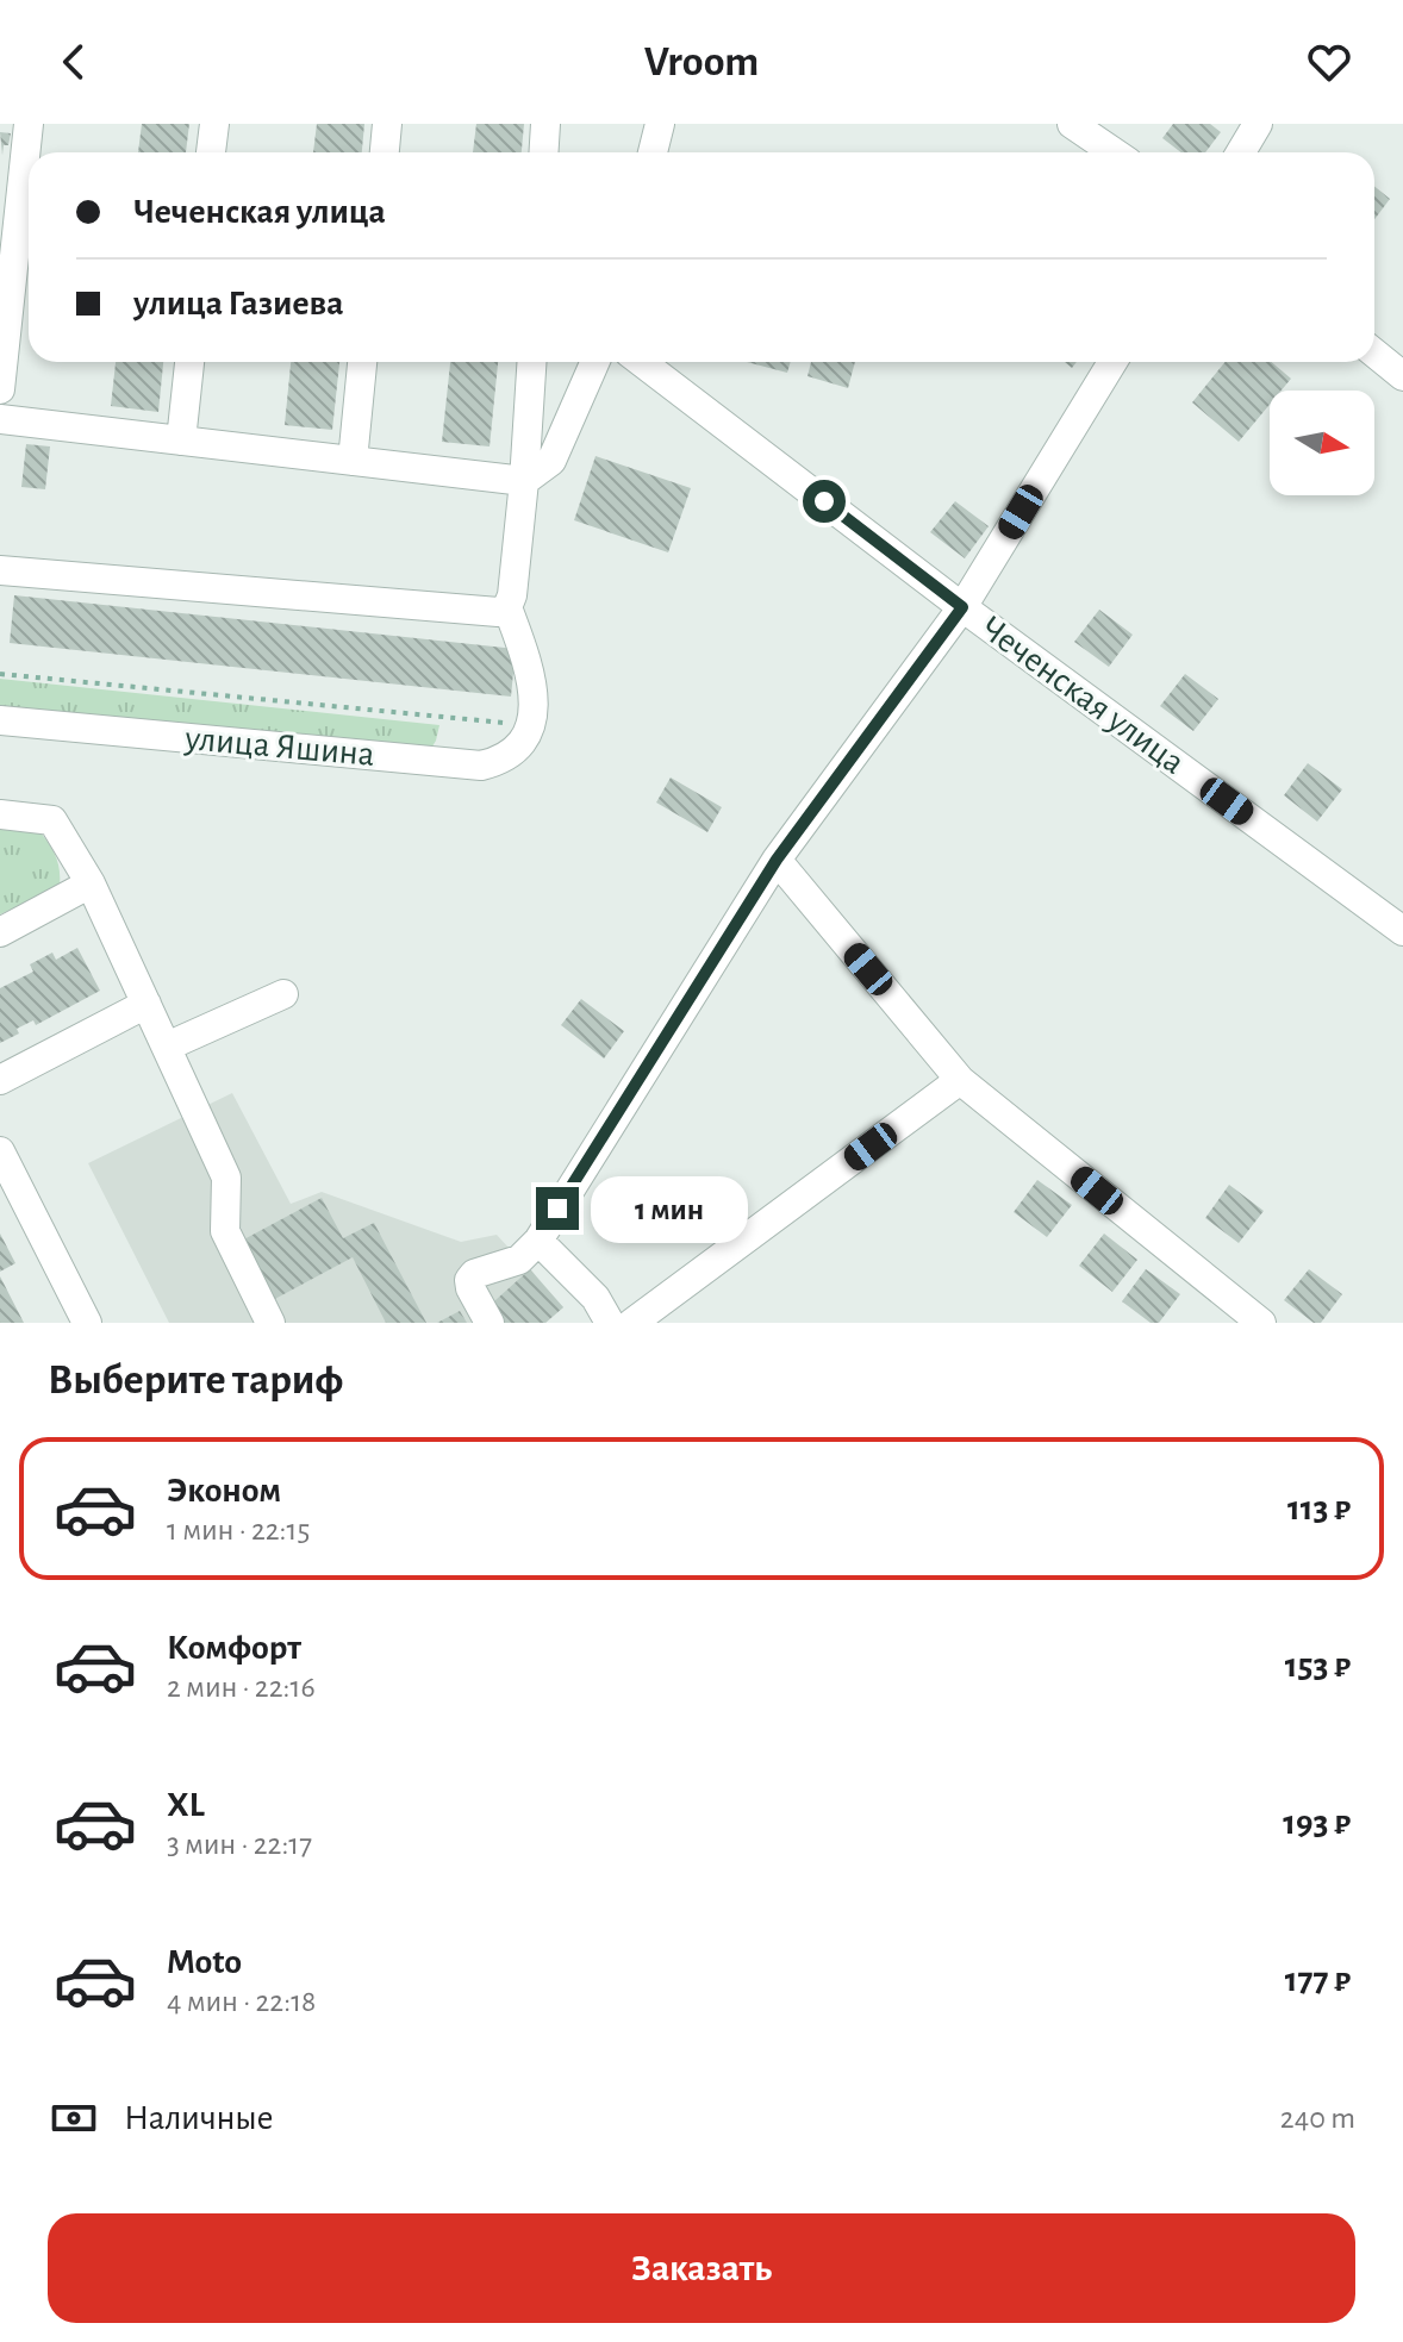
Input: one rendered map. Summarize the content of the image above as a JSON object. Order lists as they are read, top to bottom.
{
  "streets": {
    "street": ["Чеченская улица", "улица Яшина"]
  },
  "north": "right",
  "page": {
    "header": "Vroom",
    "banner": ["Чеченская улица", "улица Газиева"],
    "bubble": "1 мин",
    "heading": "Выберите тариф",
    "list": [
      {
        "name": "Эконом",
        "note": "1 мин · 22:15",
        "value": "113 ₽"
      },
      {
        "name": "Комфорт",
        "note": "2 мин · 22:16",
        "value": "153 ₽"
      },
      {
        "name": "XL",
        "note": "3 мин · 22:17",
        "value": "193 ₽"
      },
      {
        "name": "Moto",
        "note": "4 мин · 22:18",
        "value": "177 ₽"
      }
    ],
    "pay": ["Наличные", "240 m"],
    "buttons": "Заказать"
  }
}
